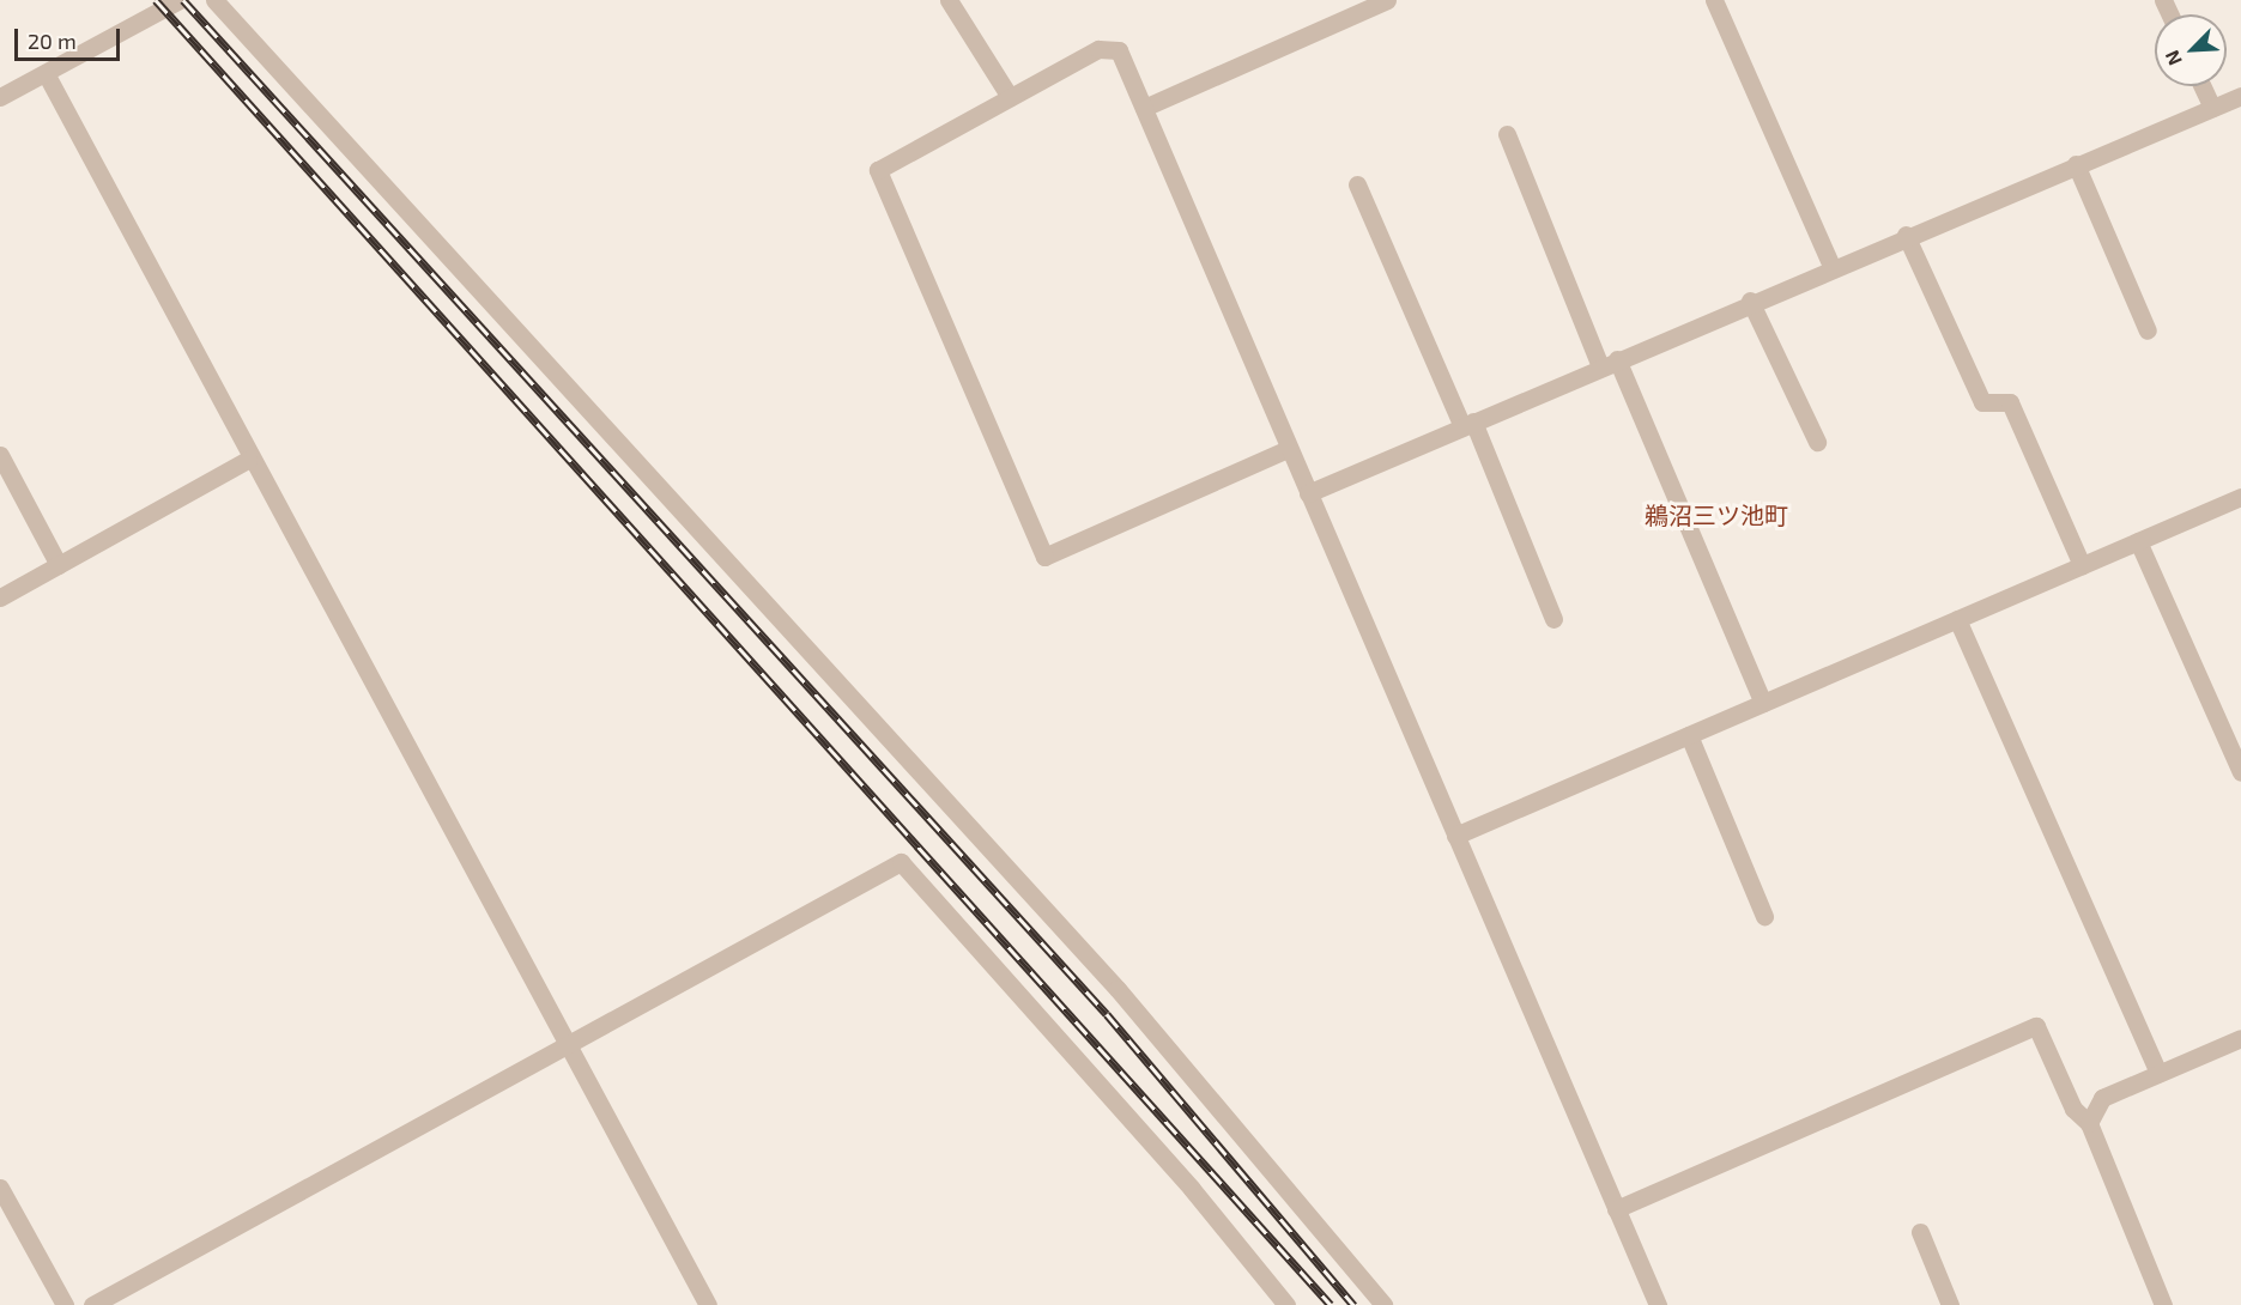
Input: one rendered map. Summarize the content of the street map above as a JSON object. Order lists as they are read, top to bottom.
{
  "districts": ["鵜沼三ツ池町"],
  "scale_bar": "20 m",
  "north": "bottom left"
}
